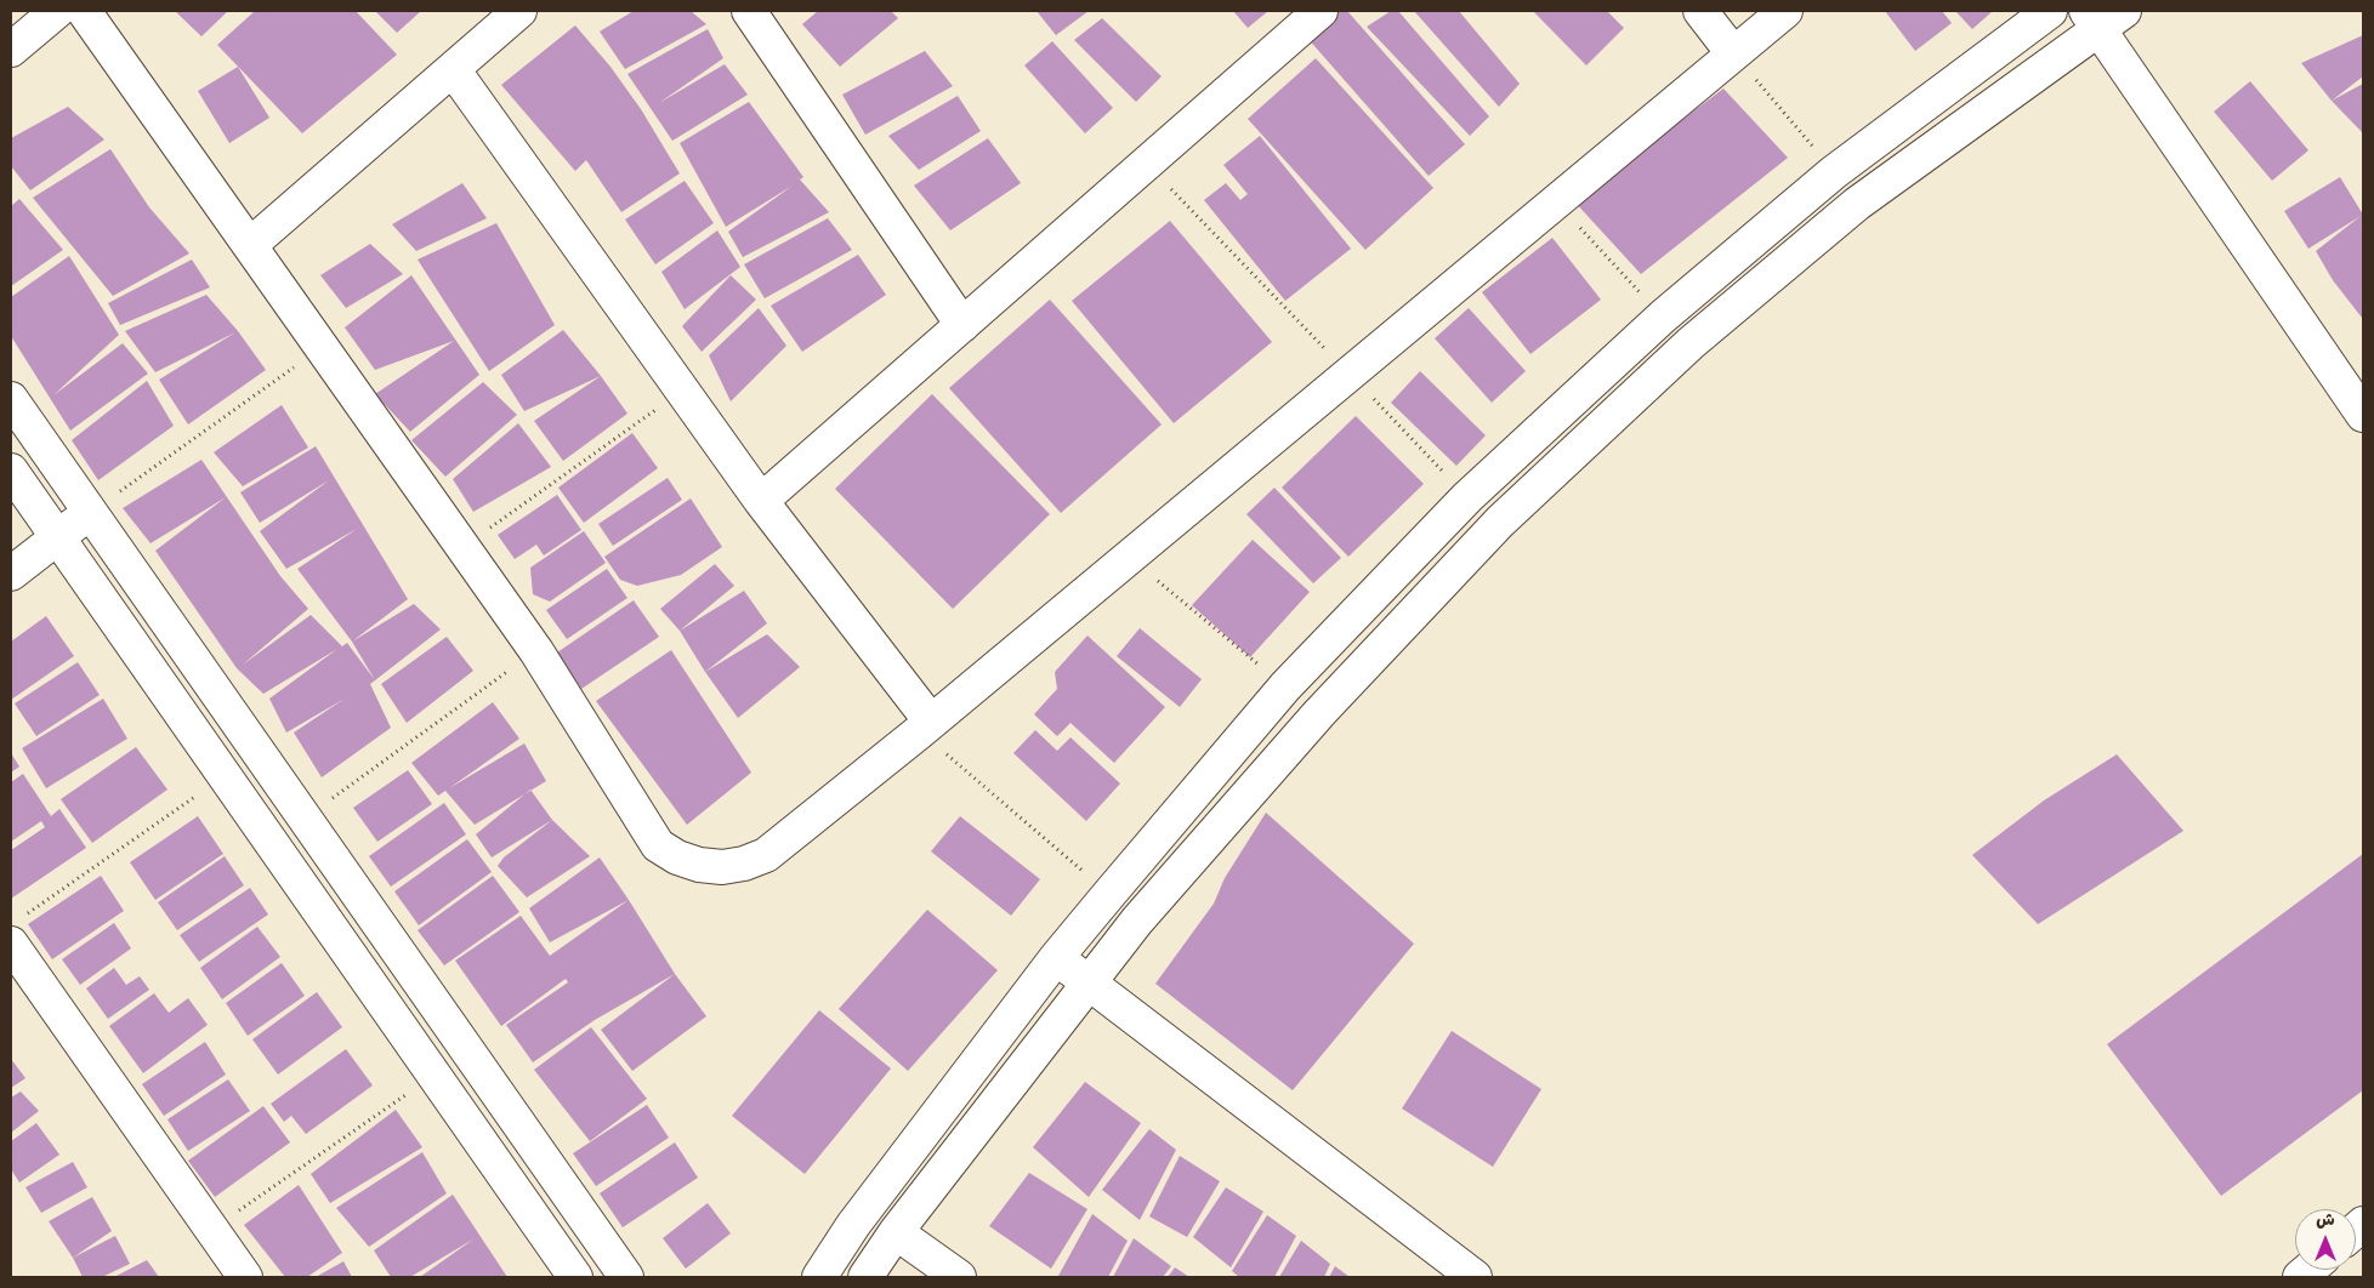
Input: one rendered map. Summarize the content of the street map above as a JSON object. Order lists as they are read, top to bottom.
{
  "north": "top"
}
